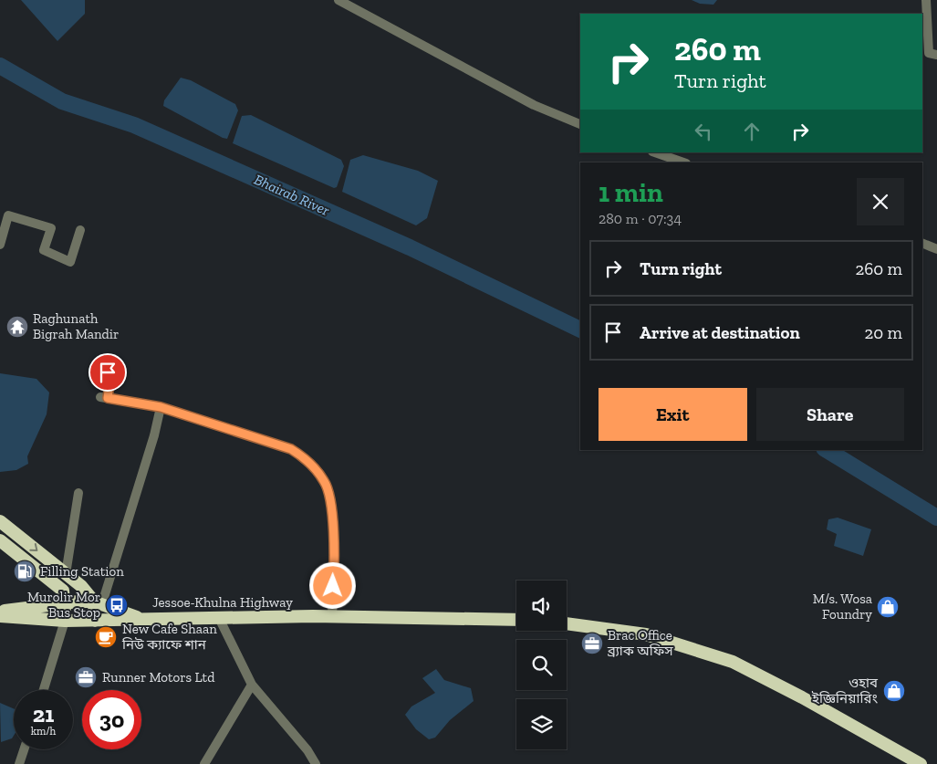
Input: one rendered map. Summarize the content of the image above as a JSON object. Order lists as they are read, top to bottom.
{
  "streets": {
    "highway": ["Jessoe-Khulna Highway"]
  },
  "water": ["Bhairab River"],
  "places": {
    "temple": ["Raghunath Bigrah Mandir"],
    "fuel station": ["Filling Station"],
    "bus stop": ["Murolir Mor Bus Stop"],
    "shop": ["M/s. Wosa Foundry", "ওহাব ইজ্ঞিনিয়ারিং"],
    "cafe": ["New Cafe Shaan নিউ ক্যাফে শান"],
    "office": ["Brac Office ব্র্যাক অফিস", "Runner Motors Ltd"]
  },
  "page": {
    "turn": ["260 m", "Turn right"],
    "heading": ["1 min", "280 m · 07:34"],
    "list": [
      {
        "name": "Turn right",
        "value": "260 m"
      },
      {
        "name": "Arrive at destination",
        "value": "20 m"
      }
    ],
    "buttons": ["Exit", "Share"],
    "speed": "21 km/h",
    "limit": "30"
  }
}
